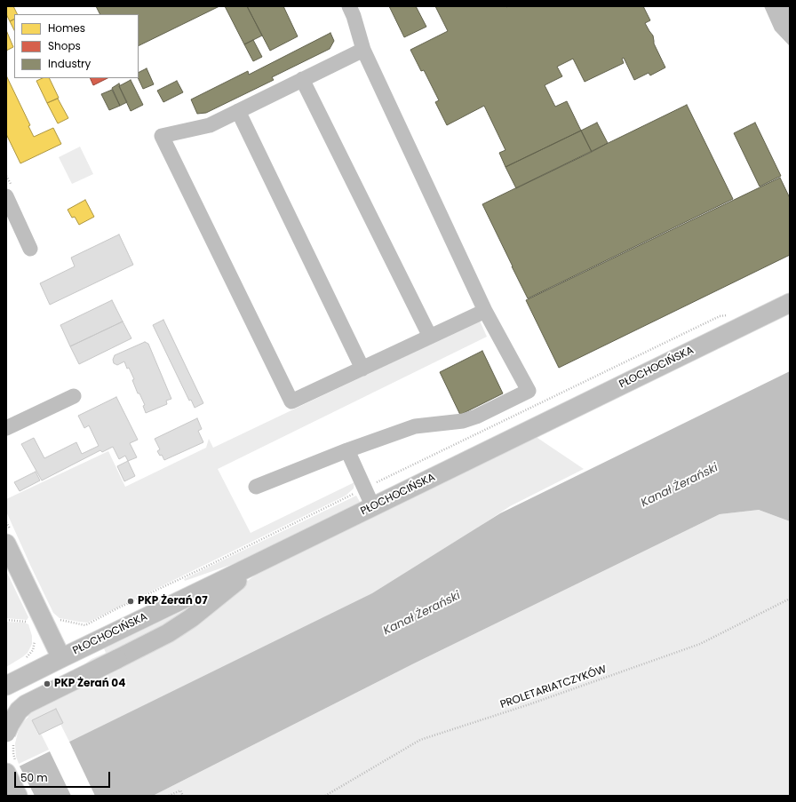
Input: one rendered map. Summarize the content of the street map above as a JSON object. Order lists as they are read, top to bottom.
{
  "streets": {
    "main road": ["PŁOCHOCIŃSKA"],
    "path": ["PROLETARIATCZYKÓW"]
  },
  "water": ["Kanał Żerański"],
  "places": ["PKP Żerań 07", "PKP Żerań 04"],
  "legend": ["Homes", "Shops", "Industry"],
  "scale_bar": "50 m"
}
